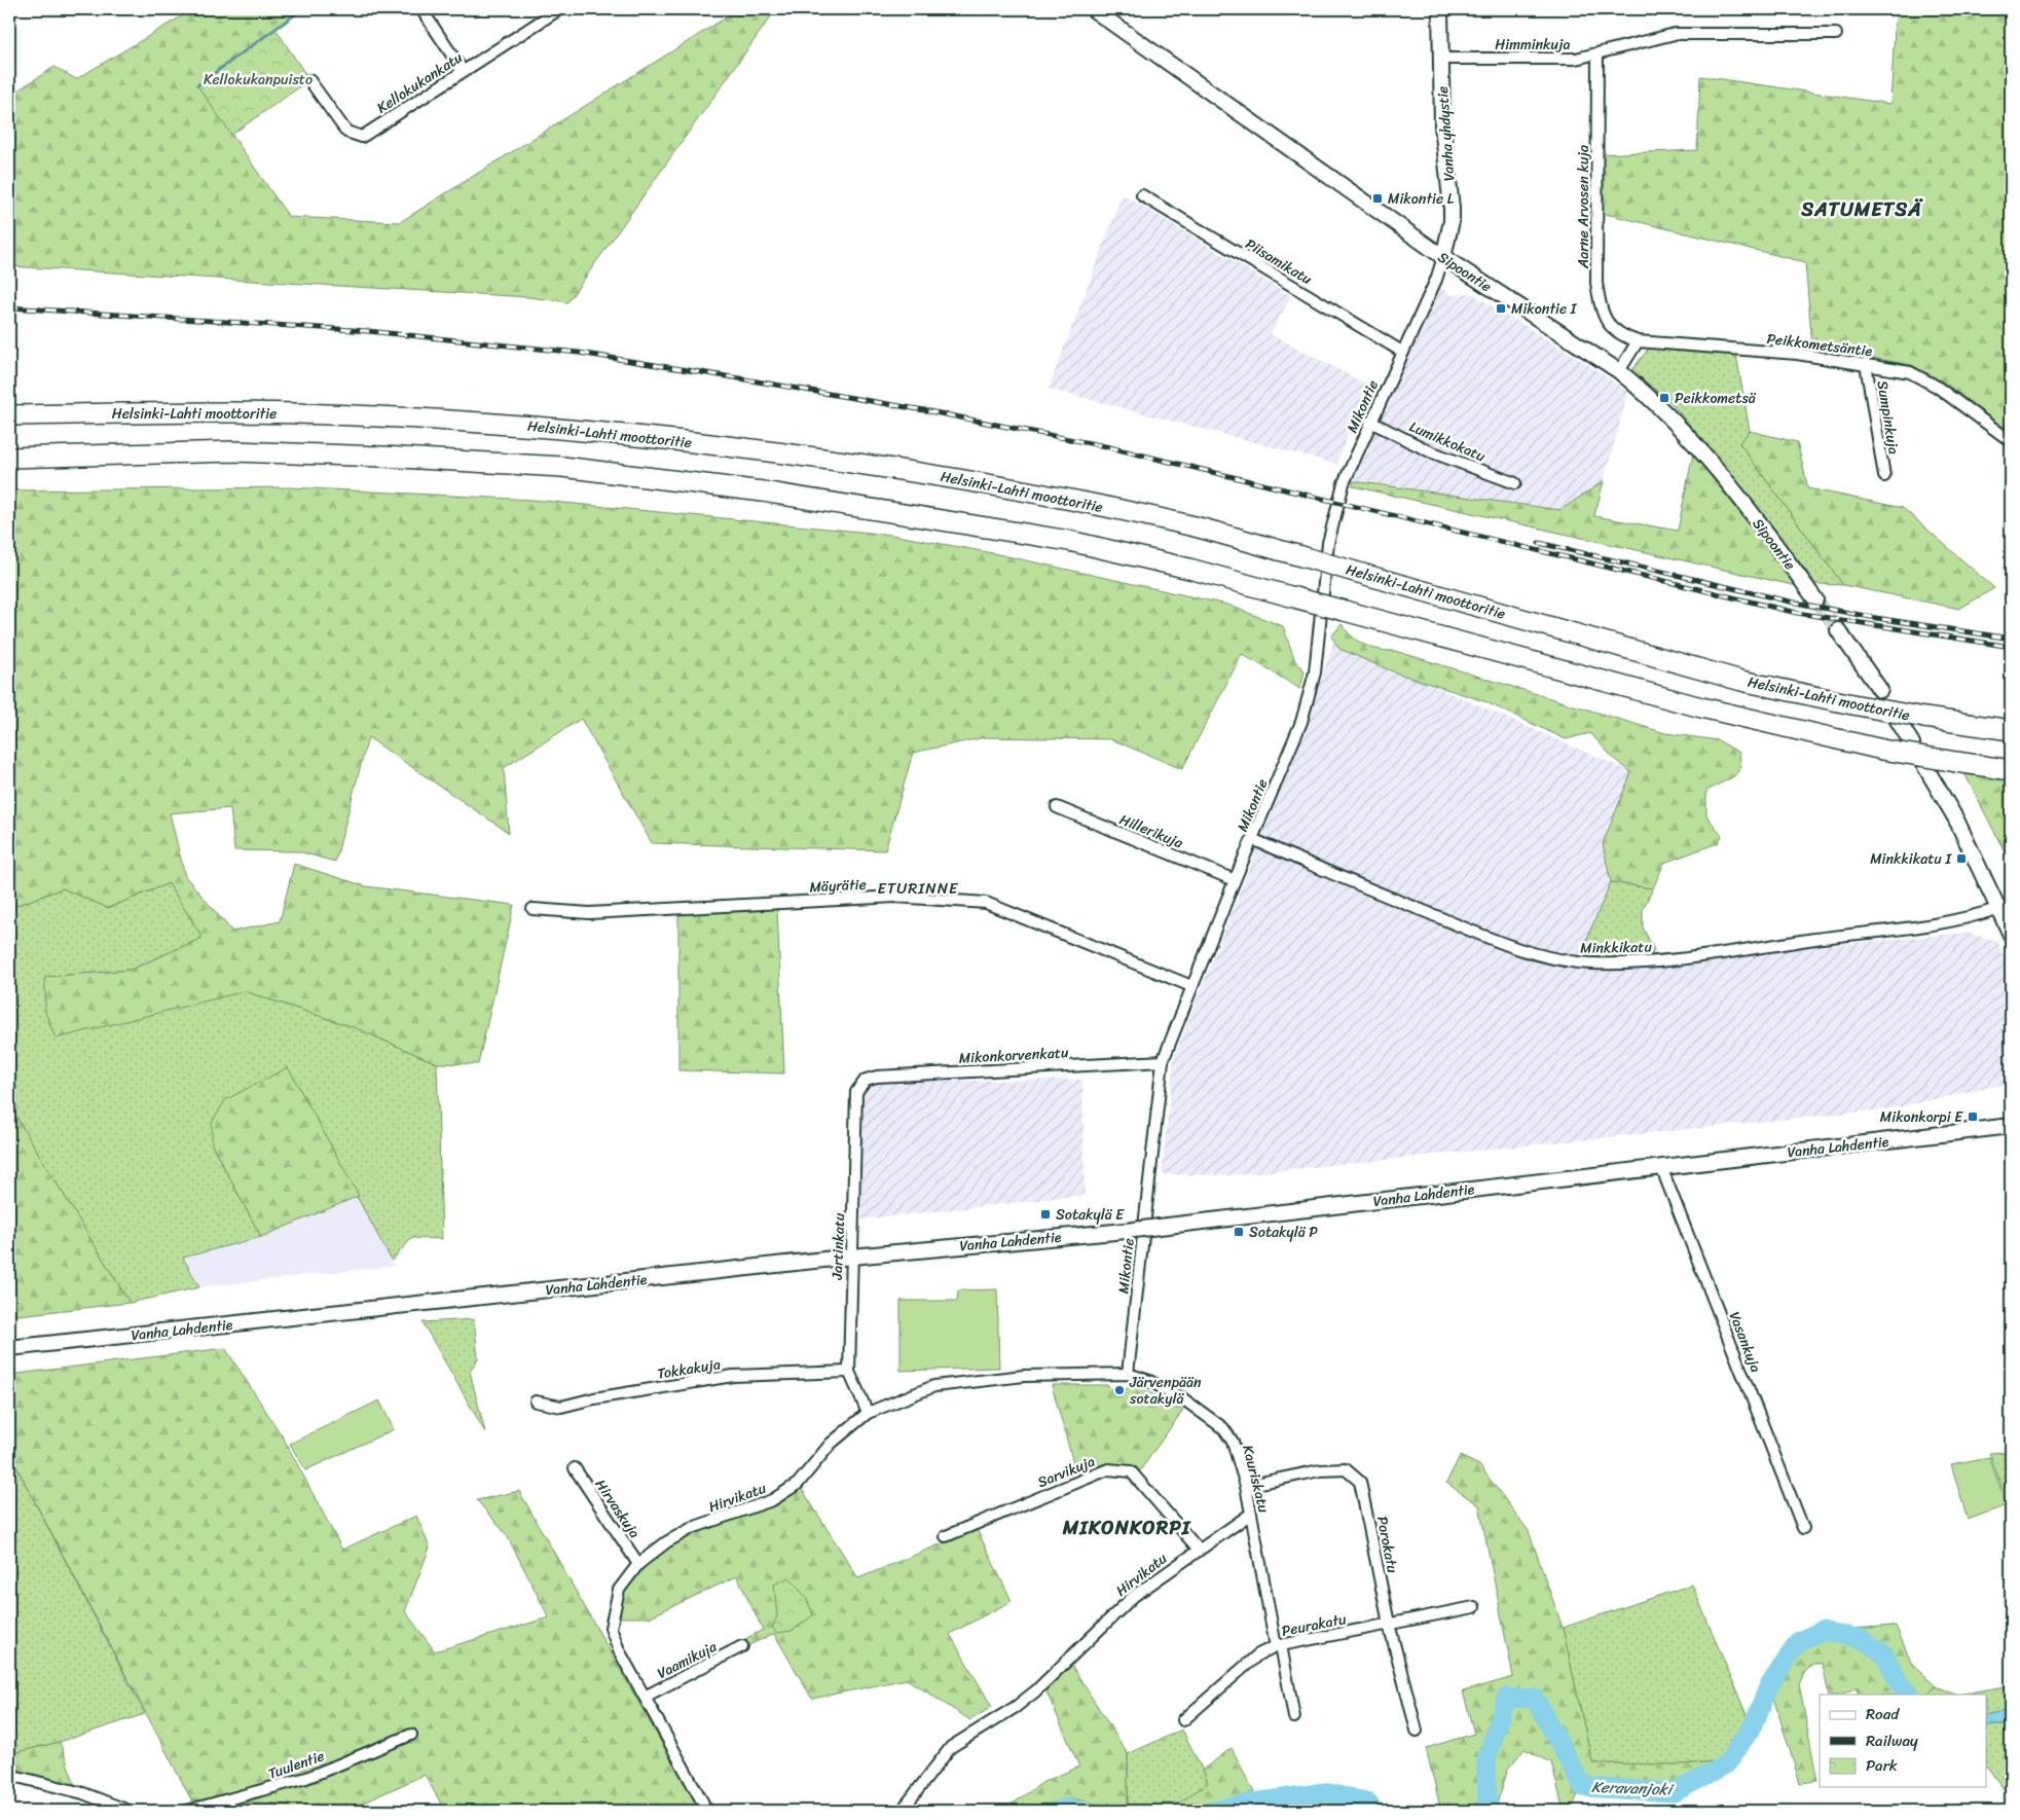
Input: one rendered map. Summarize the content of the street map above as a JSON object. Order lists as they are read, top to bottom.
{
  "streets": {
    "highway": ["Helsinki-Lahti moottoritie"],
    "main road": ["Vanha yhdystie", "Sipoontie", "Vanha Lahdentie"],
    "street": [
      "Himminkuja",
      "Kellokukankatu",
      "Aarne Arvosen kuja",
      "Piisamikatu",
      "Peikkometsäntie",
      "Mikontie",
      "Sumpinkuja",
      "Lumikkokatu",
      "Hillerikuja",
      "Mäyrätie",
      "Minkkikatu",
      "Mikonkorvenkatu",
      "Jartinkatu",
      "Vasankuja",
      "Tokkakuja",
      "Sarvikuja",
      "Kauriskatu",
      "Hirvikatu",
      "Hirvaskuja",
      "Porokatu",
      "Peurakatu",
      "Vaamikuja",
      "Tuulentie"
    ]
  },
  "crossings": [
    ["Himminkuja", "Vanha yhdystie"],
    ["Himminkuja", "Aarne Arvosen kuja"],
    ["Vanha yhdystie", "Sipoontie"],
    ["Vanha yhdystie", "Mikontie"],
    ["Aarne Arvosen kuja", "Peikkometsäntie"],
    ["Piisamikatu", "Mikontie"],
    ["Sipoontie", "Mikontie"],
    ["Peikkometsäntie", "Sumpinkuja"],
    ["Mikontie", "Lumikkokatu"],
    ["Mikontie", "Hillerikuja"],
    ["Mikontie", "Mäyrätie"],
    ["Mikontie", "Minkkikatu"],
    ["Mikontie", "Mikonkorvenkatu"],
    ["Mikontie", "Kauriskatu"],
    ["Mikontie", "Hirvikatu"],
    ["Mikonkorvenkatu", "Jartinkatu"],
    ["Vanha Lahdentie", "Jartinkatu"],
    ["Vanha Lahdentie", "Vasankuja"],
    ["Jartinkatu", "Tokkakuja"],
    ["Jartinkatu", "Hirvikatu"],
    ["Sarvikuja", "Hirvikatu"],
    ["Kauriskatu", "Hirvikatu"],
    ["Kauriskatu", "Porokatu"],
    ["Kauriskatu", "Peurakatu"],
    ["Hirvikatu", "Hirvaskuja"],
    ["Hirvikatu", "Vaamikuja"],
    ["Porokatu", "Peurakatu"]
  ],
  "districts": ["SATUMETSÄ", "ETURINNE", "MIKONKORPI"],
  "water": ["Keravanjoki"],
  "parks": ["Kellokukanpuisto"],
  "places": {
    "transit": [
      "Mikontie L",
      "Mikontie I",
      "Peikkometsä",
      "Minkkikatu I",
      "Mikonkorpi E",
      "Sotakylä E",
      "Sotakylä P"
    ],
    "other": ["Järvenpään sotakylä"]
  },
  "legend": ["Road", "Railway", "Park"]
}
